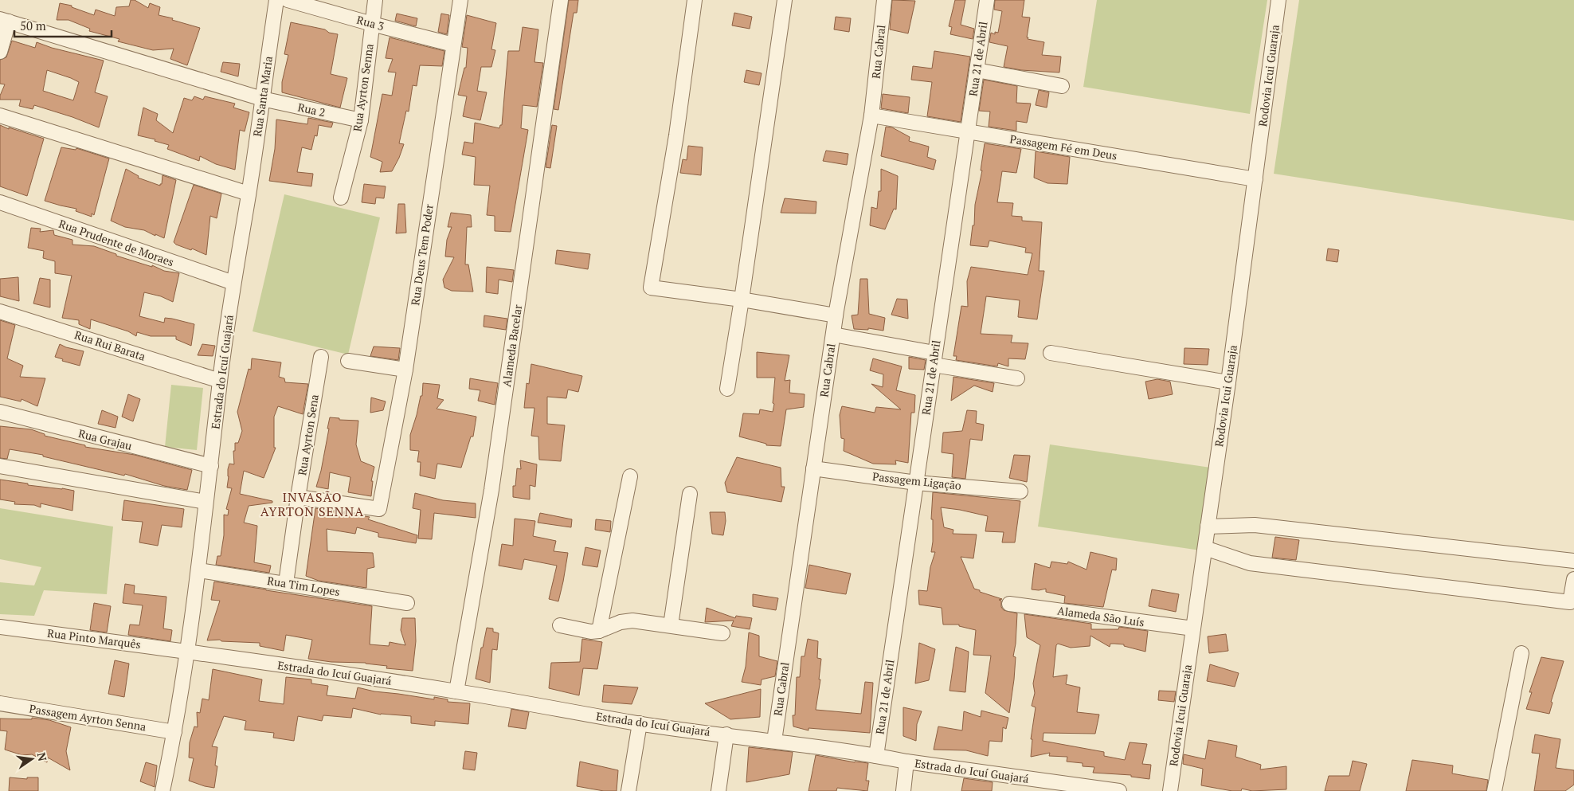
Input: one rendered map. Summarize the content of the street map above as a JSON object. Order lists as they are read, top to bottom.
{
  "streets": {
    "street": [
      "Rua 3",
      "Rua Cabral",
      "Rua 21 de Abril",
      "Rodovia Icui Guaraja",
      "Rua Ayrton Senna",
      "Rua Santa Maria",
      "Rua 2",
      "Passagem Fé em Deus",
      "Rua Prudente de Moraes",
      "Rua Deus Tem Poder",
      "Rua Rui Barata",
      "Alameda Bacelar",
      "Estrada do Icuí Guajará",
      "Rua Ayrton Sena",
      "Rua Grajau",
      "Passagem Ligação",
      "Rua Tim Lopes",
      "Alameda São Luís",
      "Rua Pinto Marquês",
      "Passagem Ayrton Senna"
    ]
  },
  "crossings": [
    ["Rua 3", "Rua Ayrton Senna"],
    ["Rua 3", "Rua Deus Tem Poder"],
    ["Rua Cabral", "Passagem Fé em Deus"],
    ["Rua Cabral", "Estrada do Icuí Guajará"],
    ["Rua Cabral", "Passagem Ligação"],
    ["Rua 21 de Abril", "Passagem Fé em Deus"],
    ["Rua 21 de Abril", "Estrada do Icuí Guajará"],
    ["Rua 21 de Abril", "Passagem Ligação"],
    ["Rodovia Icui Guaraja", "Passagem Fé em Deus"],
    ["Rodovia Icui Guaraja", "Alameda São Luís"],
    ["Rua Ayrton Senna", "Rua 2"],
    ["Rua Santa Maria", "Rua 2"],
    ["Rua Santa Maria", "Rua Prudente de Moraes"],
    ["Rua Santa Maria", "Estrada do Icuí Guajará"],
    ["Rua Prudente de Moraes", "Estrada do Icuí Guajará"],
    ["Rua Deus Tem Poder", "Rua Ayrton Sena"],
    ["Rua Rui Barata", "Estrada do Icuí Guajará"],
    ["Alameda Bacelar", "Estrada do Icuí Guajará"],
    ["Estrada do Icuí Guajará", "Rua Grajau"],
    ["Estrada do Icuí Guajará", "Rua Tim Lopes"],
    ["Estrada do Icuí Guajará", "Rua Pinto Marquês"],
    ["Estrada do Icuí Guajará", "Passagem Ayrton Senna"],
    ["Rua Ayrton Sena", "Rua Tim Lopes"]
  ],
  "districts": ["INVASÃO AYRTON SENNA"],
  "scale_bar": "50 m",
  "north": "right"
}
